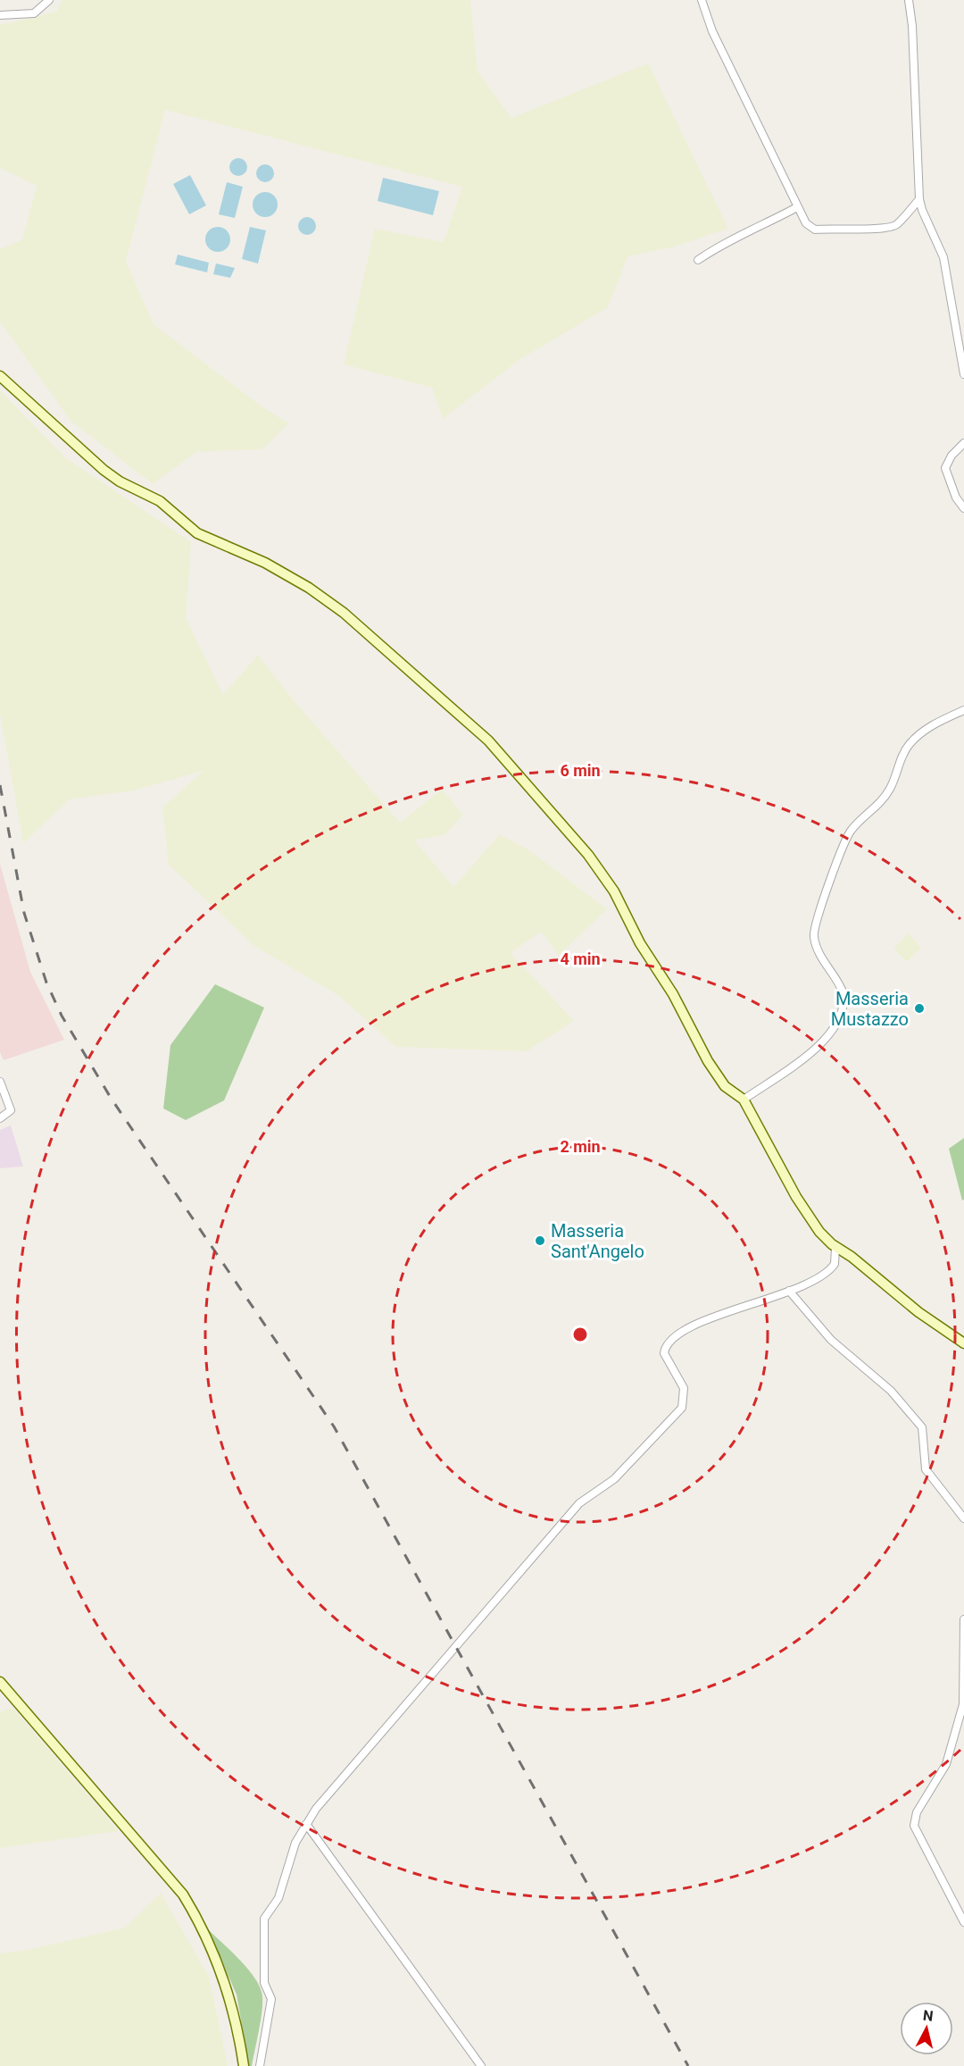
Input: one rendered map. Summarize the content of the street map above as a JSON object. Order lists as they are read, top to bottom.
{
  "places": ["Masseria Mustazzo", "Masseria Sant'Angelo"],
  "north": "top",
  "rings": ["6 min", "4 min", "2 min"]
}
